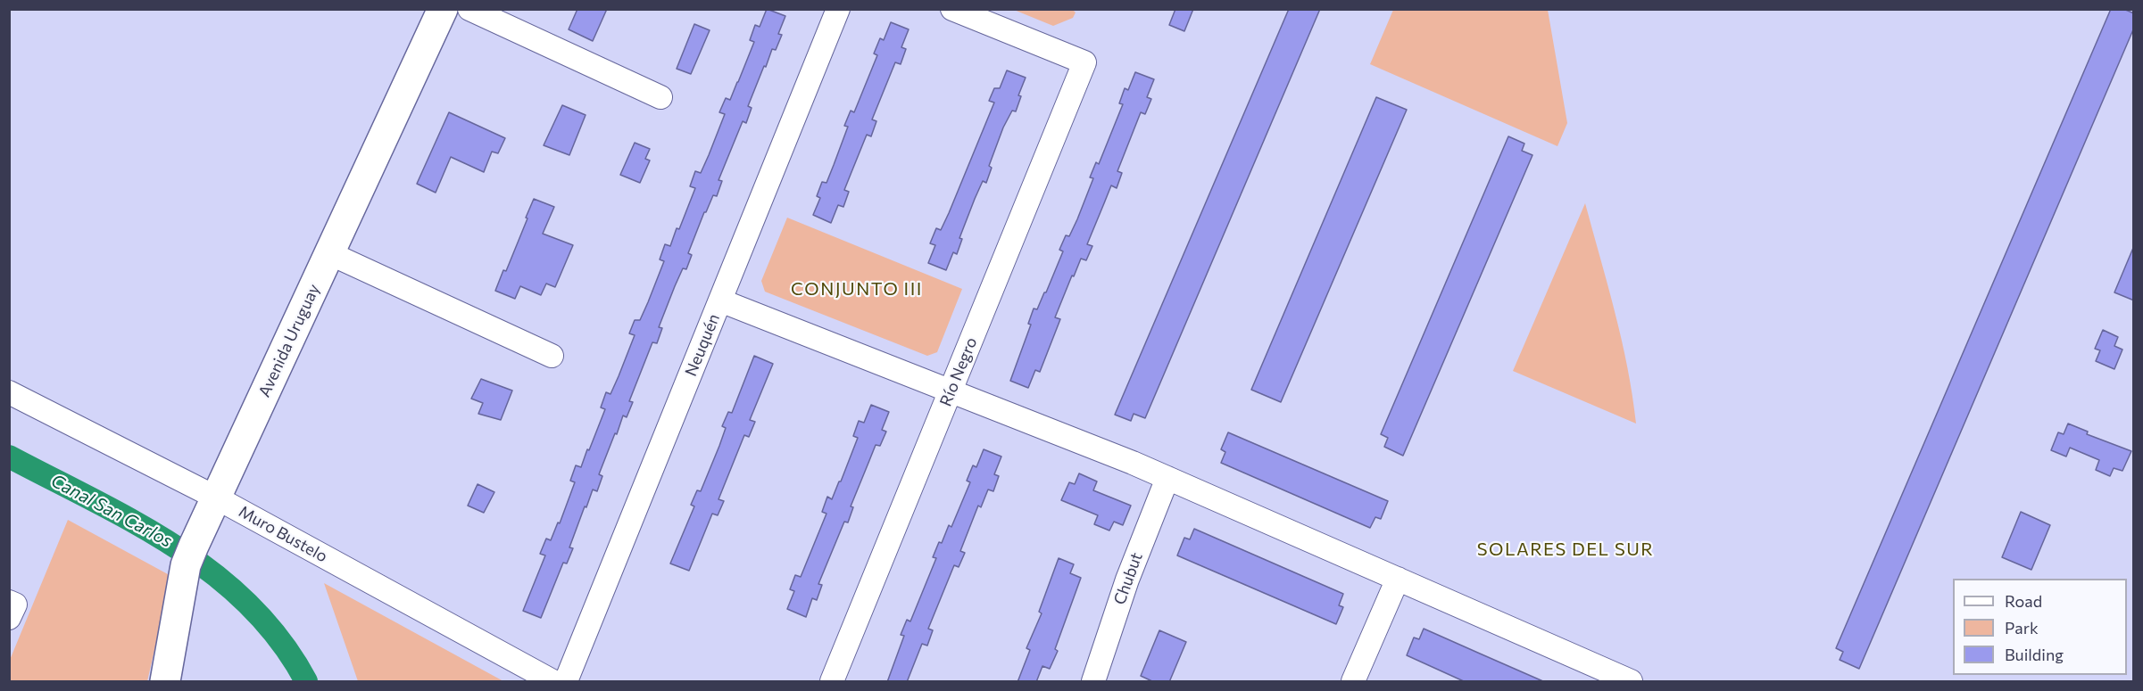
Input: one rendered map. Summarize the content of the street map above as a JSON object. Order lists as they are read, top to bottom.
{
  "streets": {
    "main road": ["Avenida Uruguay"],
    "street": [
      "Neuquén",
      "Río Negro",
      "Muro Bustelo",
      "Chubut"
    ]
  },
  "crossings": [
    ["Avenida Uruguay", "Muro Bustelo"]
  ],
  "districts": ["CONJUNTO III", "SOLARES DEL SUR"],
  "water": ["Canal San Carlos"],
  "legend": ["Road", "Park", "Building"]
}
